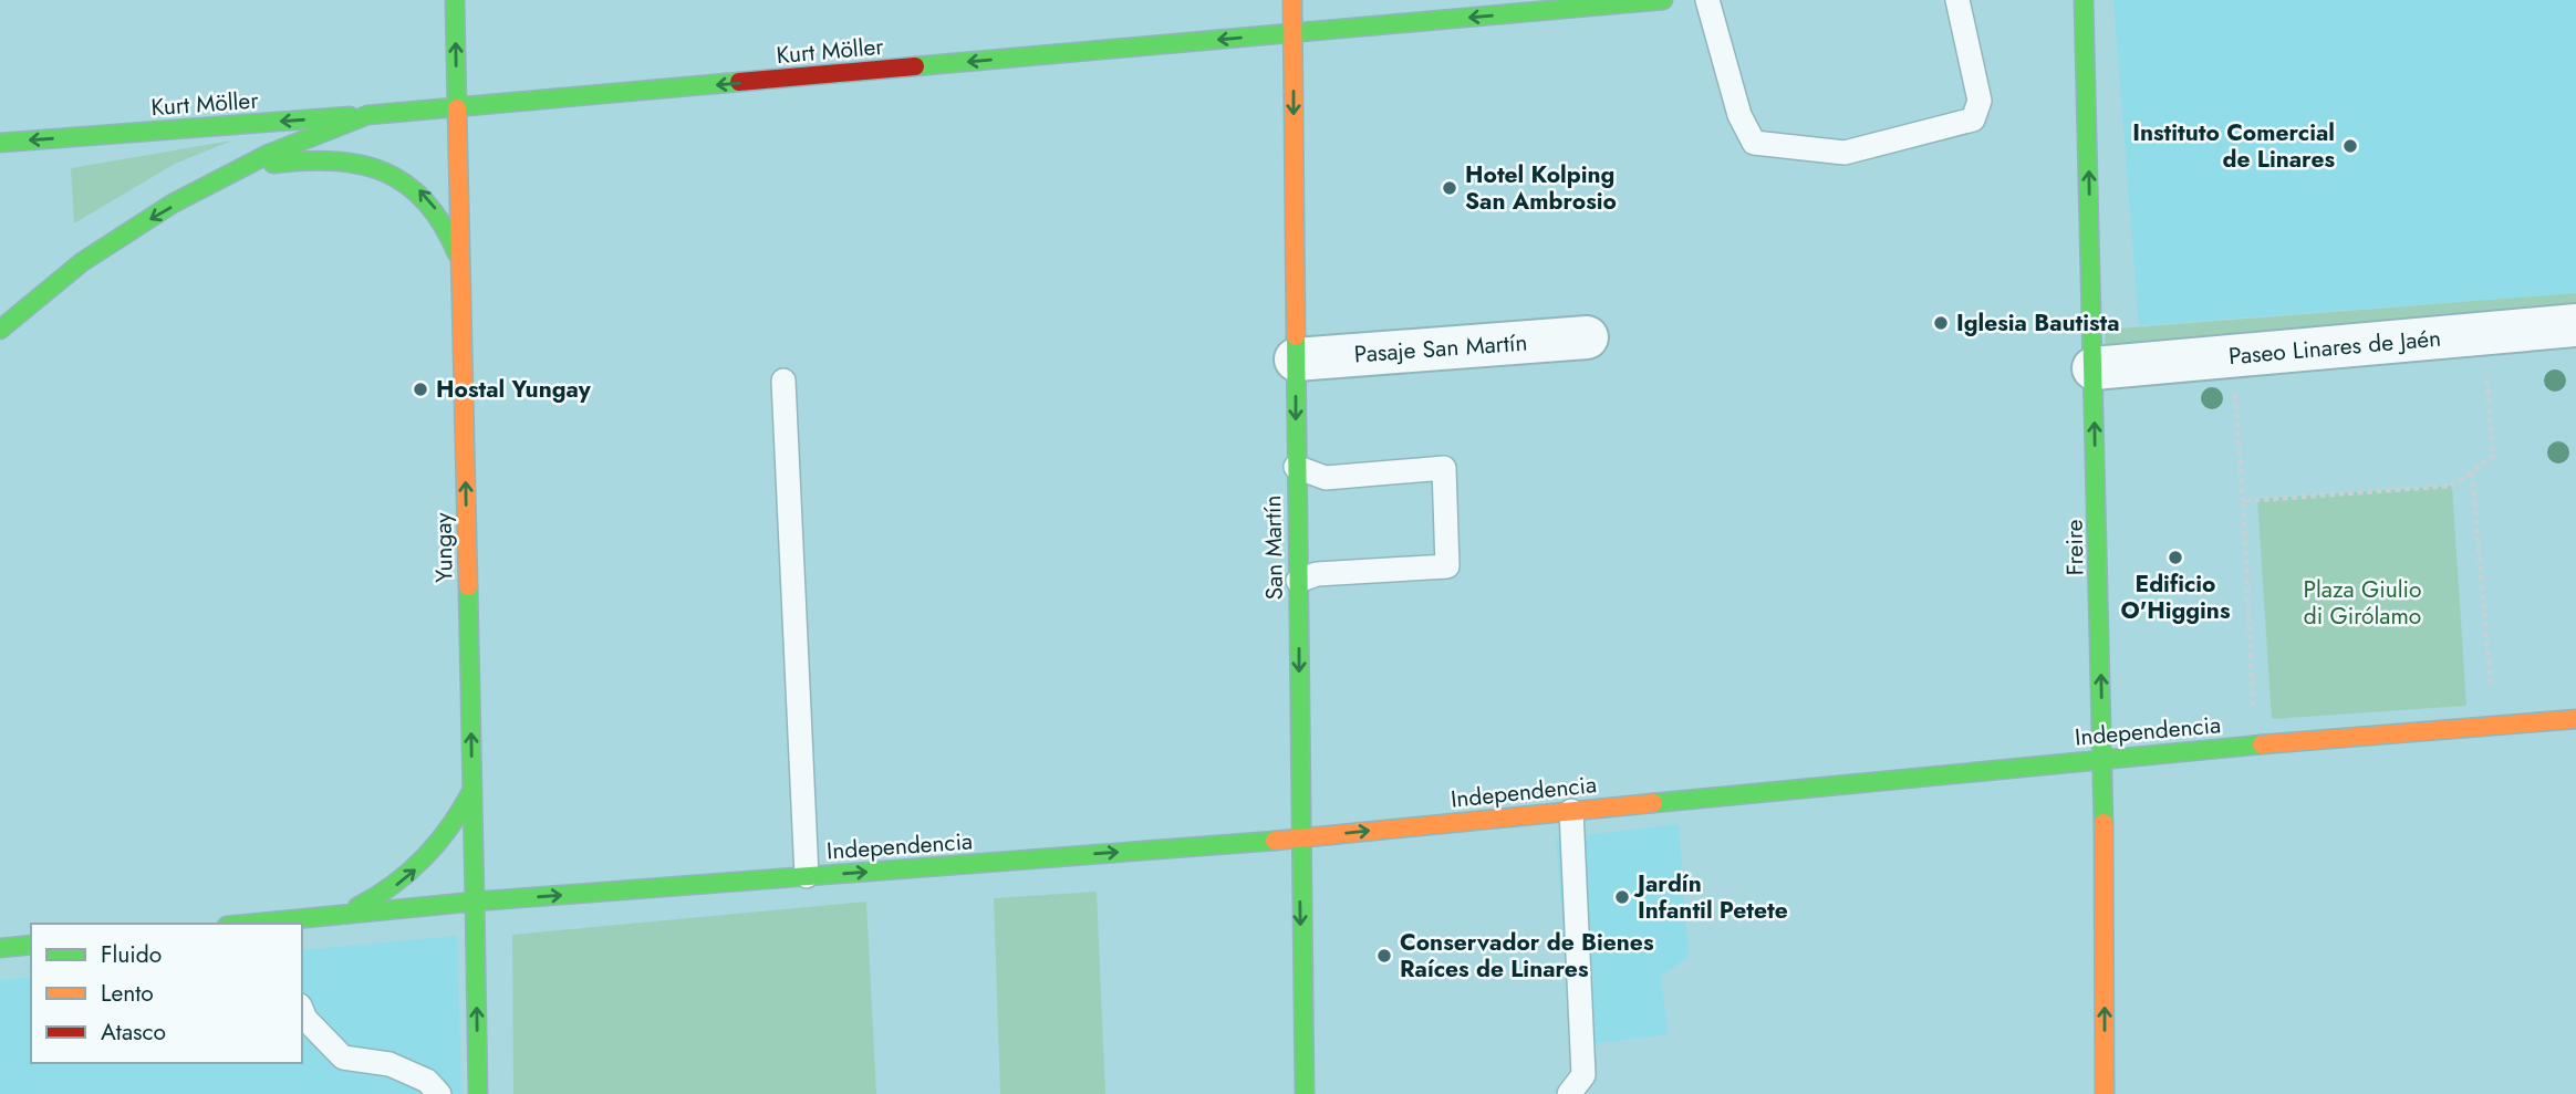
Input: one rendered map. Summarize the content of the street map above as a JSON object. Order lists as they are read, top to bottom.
{
  "streets": {
    "main road": [
      "Kurt Möller",
      "Yungay",
      "San Martín",
      "Freire",
      "Independencia"
    ],
    "street": ["Paseo Linares de Jaén", "Pasaje San Martín"]
  },
  "crossings": [
    ["Kurt Möller", "Yungay"],
    ["Kurt Möller", "San Martín"],
    ["Paseo Linares de Jaén", "Freire"],
    ["Pasaje San Martín", "San Martín"],
    ["Yungay", "Independencia"],
    ["San Martín", "Independencia"],
    ["Freire", "Independencia"]
  ],
  "one_way": [
    "Kurt Möller",
    "Yungay",
    "San Martín",
    "Freire",
    "Independencia"
  ],
  "parks": ["Plaza Giulio di Girólamo"],
  "places": [
    "Instituto Comercial de Linares",
    "Hotel Kolping San Ambrosio",
    "Iglesia Bautista",
    "Hostal Yungay",
    "Edificio O'Higgins",
    "Jardín Infantil Petete",
    "Conservador de Bienes Raíces de Linares"
  ],
  "legend": ["Fluido", "Lento", "Atasco"]
}
